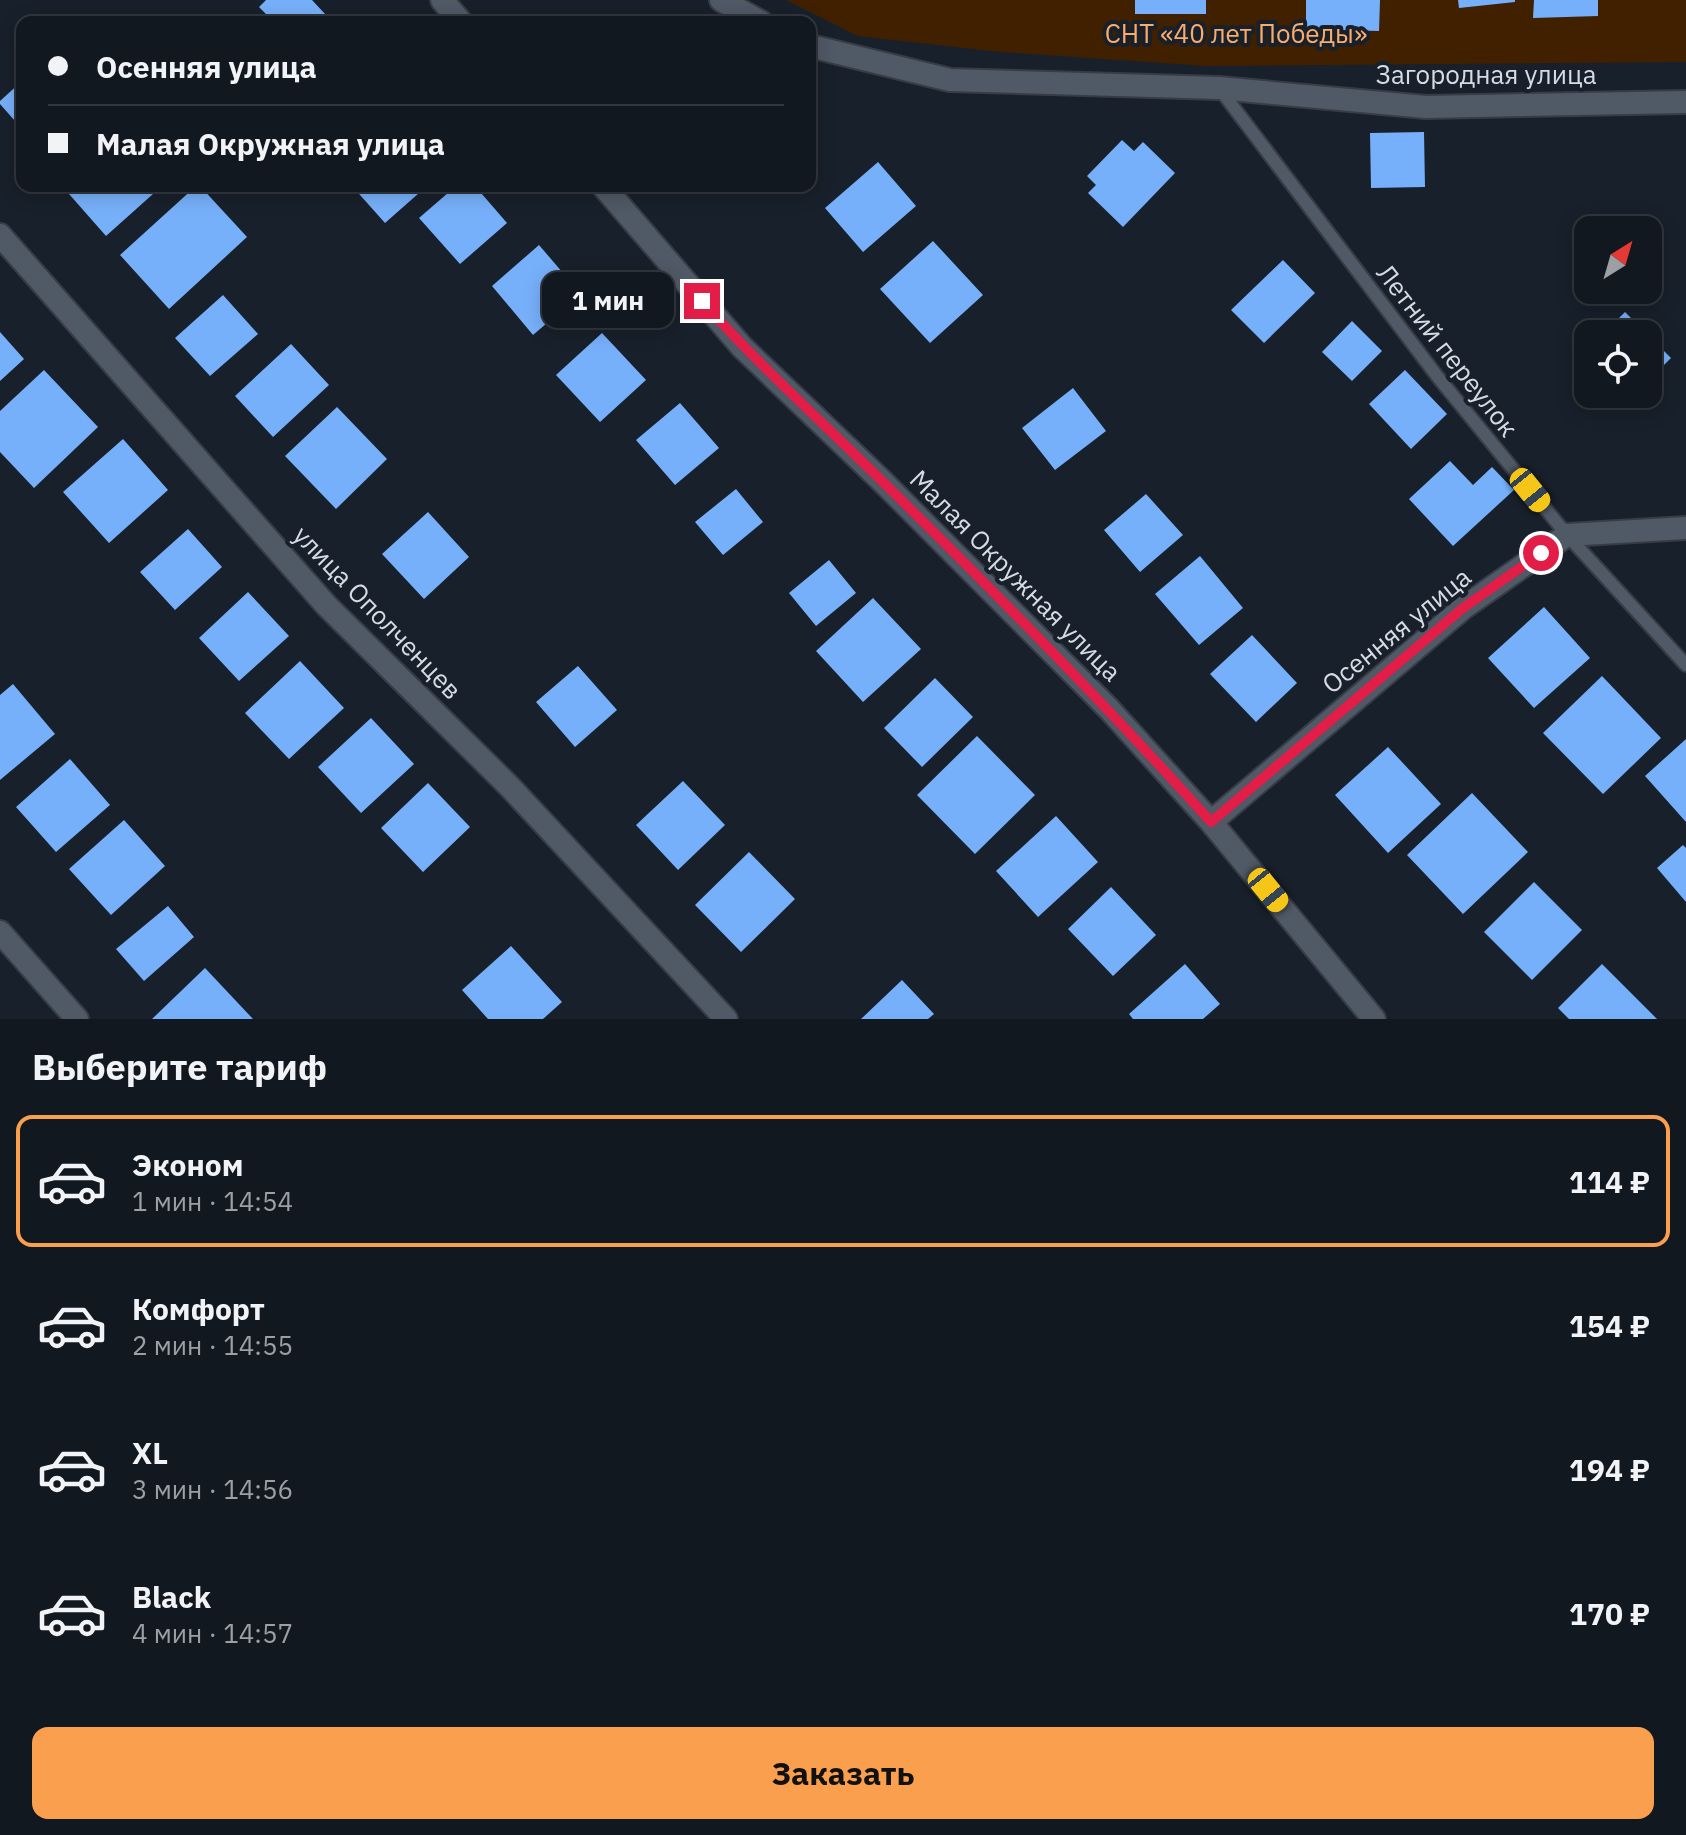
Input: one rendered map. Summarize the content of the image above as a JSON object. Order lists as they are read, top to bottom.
{
  "streets": {
    "street": [
      "Загородная улица",
      "Малая Окружная улица",
      "улица Ополченцев",
      "Осенняя улица"
    ],
    "lane": ["Летний переулок"]
  },
  "crossings": [
    ["Загородная улица", "Летний переулок"],
    ["Летний переулок", "Осенняя улица"],
    ["Малая Окружная улица", "Осенняя улица"]
  ],
  "parks": ["СНТ «40 лет Победы»"],
  "north": "top right",
  "page": {
    "banner": ["Осенняя улица", "Малая Окружная улица"],
    "bubble": "1 мин",
    "heading": "Выберите тариф",
    "list": [
      {
        "name": "Эконом",
        "note": "1 мин · 14:54",
        "value": "114 ₽"
      },
      {
        "name": "Комфорт",
        "note": "2 мин · 14:55",
        "value": "154 ₽"
      },
      {
        "name": "XL",
        "note": "3 мин · 14:56",
        "value": "194 ₽"
      },
      {
        "name": "Black",
        "note": "4 мин · 14:57",
        "value": "170 ₽"
      }
    ],
    "buttons": "Заказать"
  }
}
